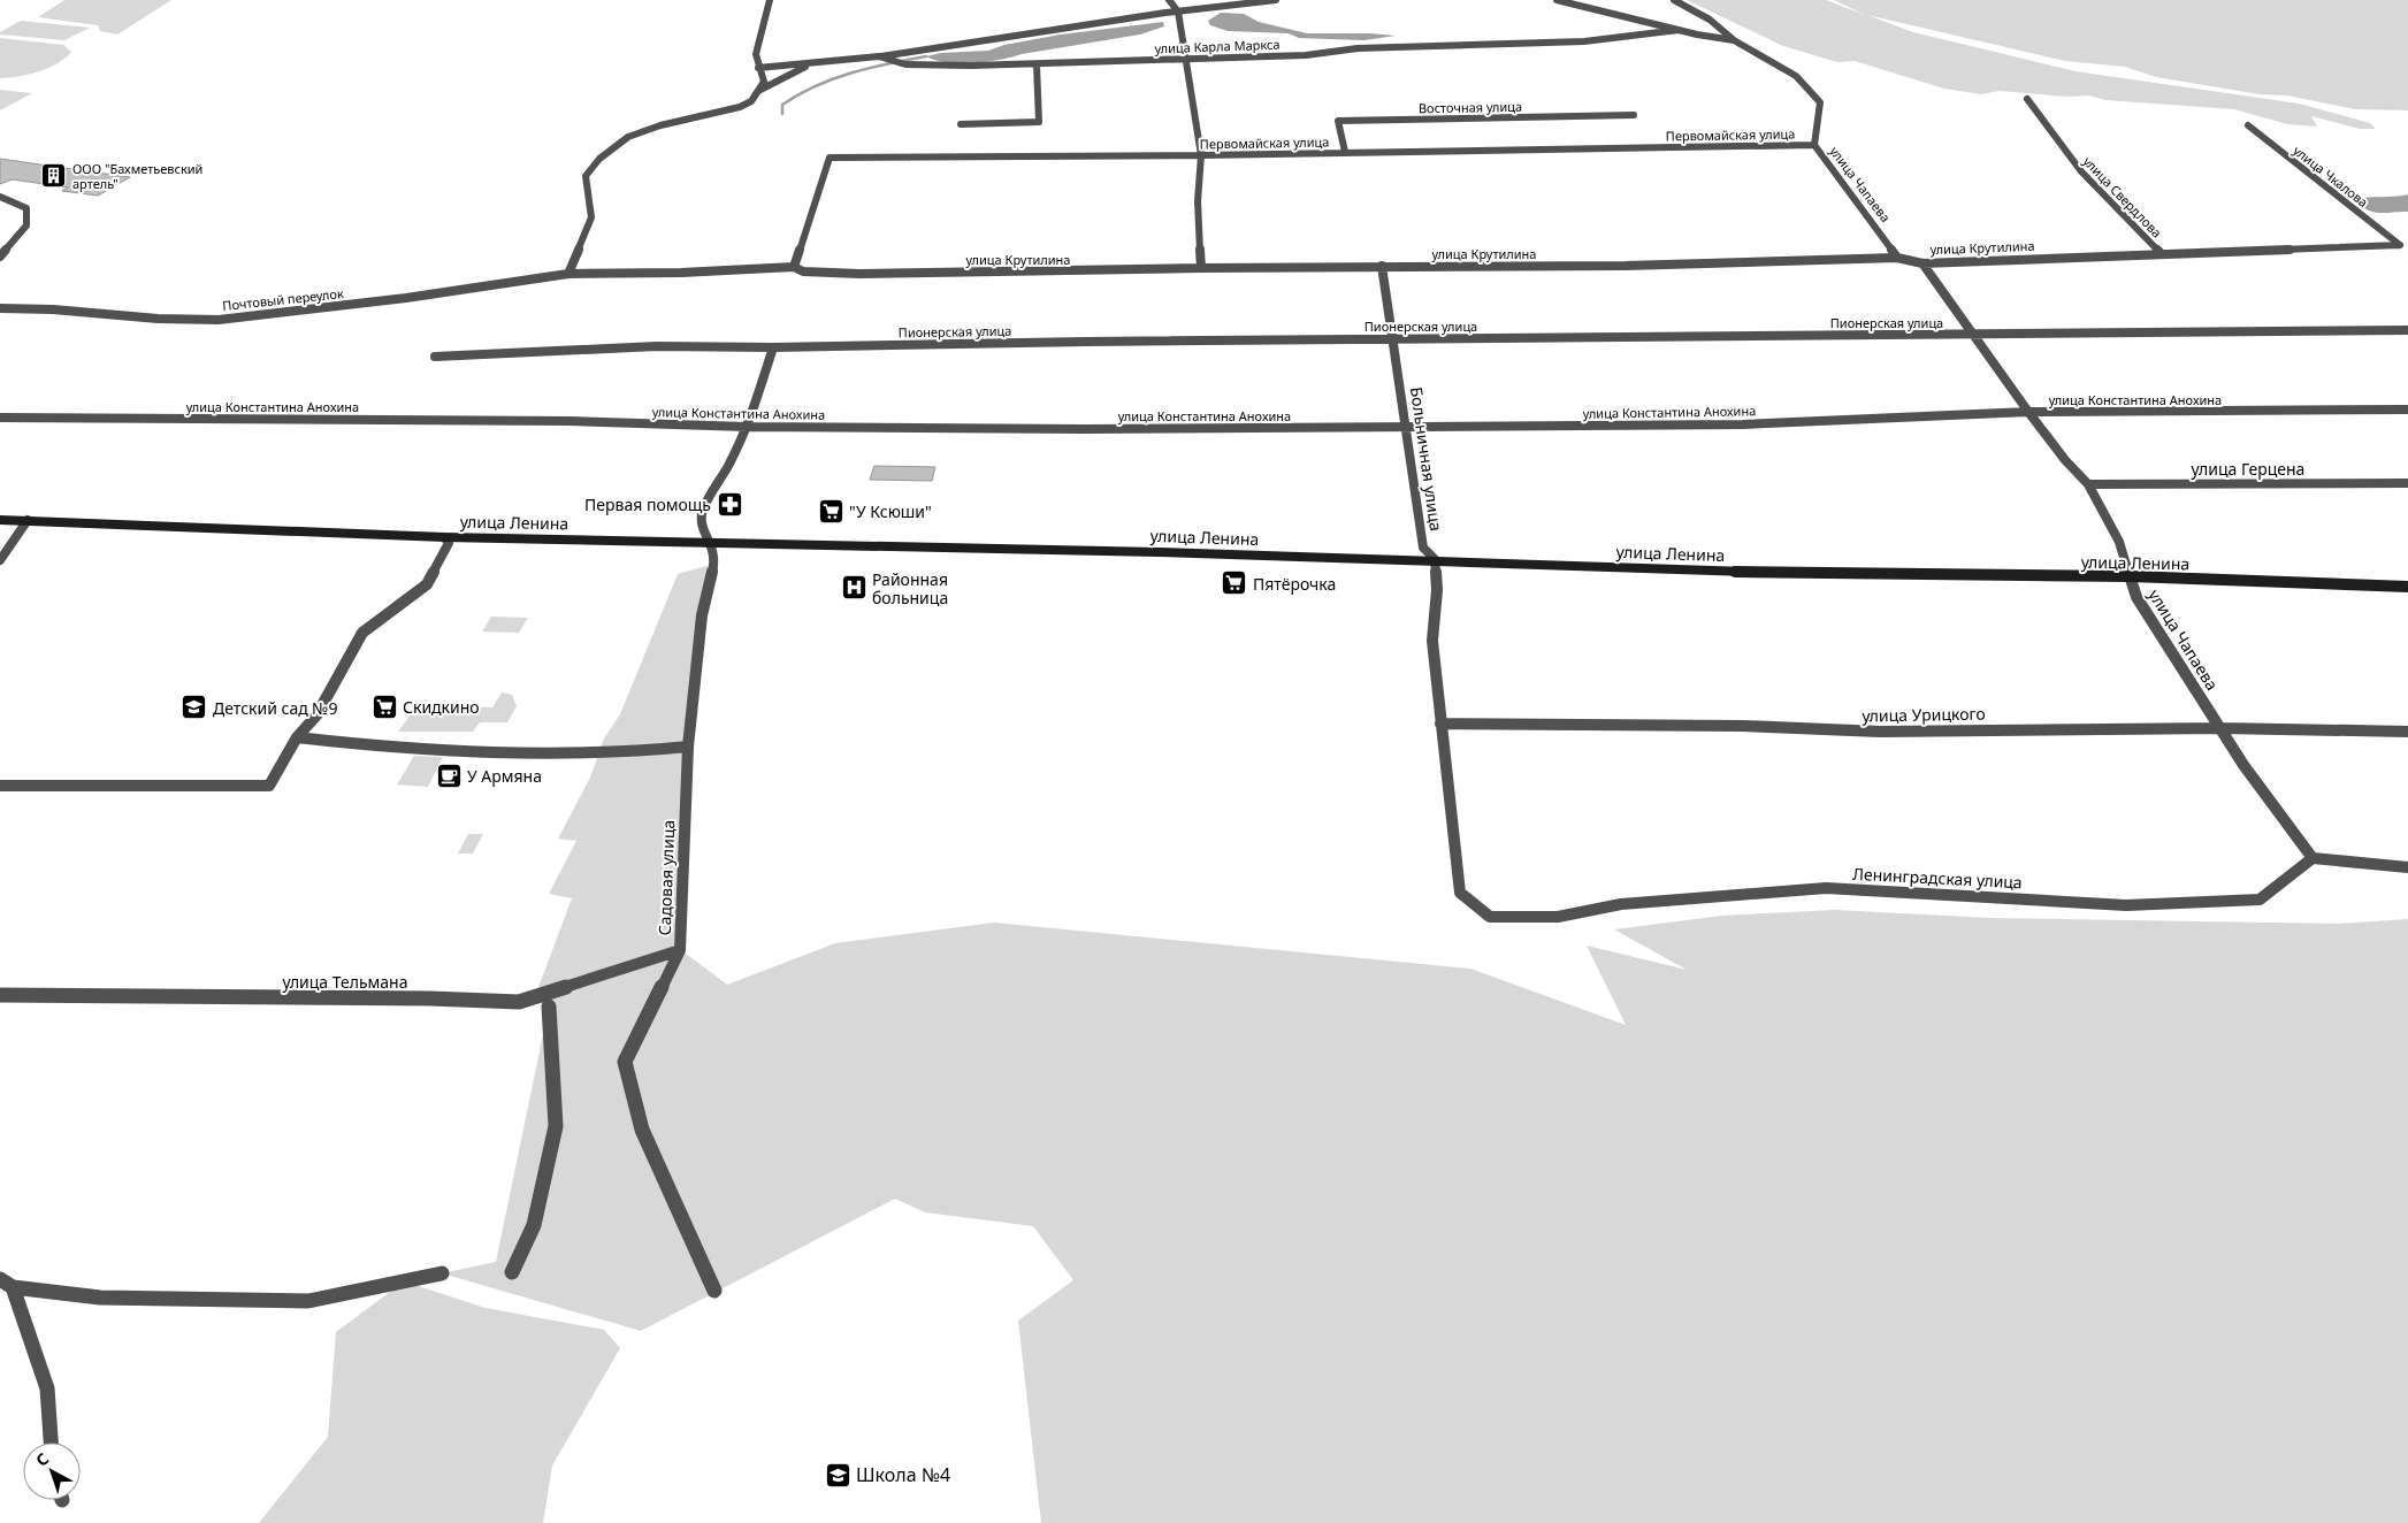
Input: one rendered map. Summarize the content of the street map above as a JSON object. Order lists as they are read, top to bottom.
{
  "streets": {
    "main road": ["улица Ленина"],
    "street": [
      "улица Карла Маркса",
      "Восточная улица",
      "Первомайская улица",
      "улица Чкалова",
      "улица Чапаева",
      "улица Свердлова",
      "улица Крутилина",
      "Почтовый переулок",
      "Пионерская улица",
      "улица Константина Анохина",
      "Больничная улица",
      "улица Герцена",
      "улица Урицкого",
      "Садовая улица",
      "Ленинградская улица",
      "улица Тельмана"
    ]
  },
  "crossings": [
    ["улица Карла Маркса", "улица Чапаева"],
    ["Восточная улица", "Первомайская улица"],
    ["Первомайская улица", "улица Чапаева"],
    ["Первомайская улица", "улица Крутилина"],
    ["улица Чкалова", "улица Крутилина"],
    ["улица Чапаева", "улица Крутилина"],
    ["улица Чапаева", "Пионерская улица"],
    ["улица Чапаева", "улица Константина Анохина"],
    ["улица Чапаева", "улица Герцена"],
    ["улица Чапаева", "улица Ленина"],
    ["улица Чапаева", "улица Урицкого"],
    ["улица Чапаева", "Ленинградская улица"],
    ["улица Свердлова", "улица Крутилина"],
    ["улица Крутилина", "Почтовый переулок"],
    ["улица Крутилина", "Больничная улица"],
    ["Пионерская улица", "Больничная улица"],
    ["Пионерская улица", "Садовая улица"],
    ["улица Константина Анохина", "Больничная улица"],
    ["улица Константина Анохина", "Садовая улица"],
    ["Больничная улица", "улица Ленина"],
    ["Больничная улица", "улица Урицкого"],
    ["Больничная улица", "Ленинградская улица"],
    ["улица Ленина", "Садовая улица"],
    ["Садовая улица", "улица Тельмана"]
  ],
  "places": {
    "building": ["ООО \"Бахметьевский артель\""],
    "pharmacy": ["Первая помощь"],
    "supermarket": ["\"У Ксюши\"", "Пятёрочка", "Скидкино"],
    "hospital": ["Районная больница"],
    "school or university": ["Детский сад №9", "Школа №4"],
    "cafe": ["У Армяна"]
  },
  "north": "top left"
}
